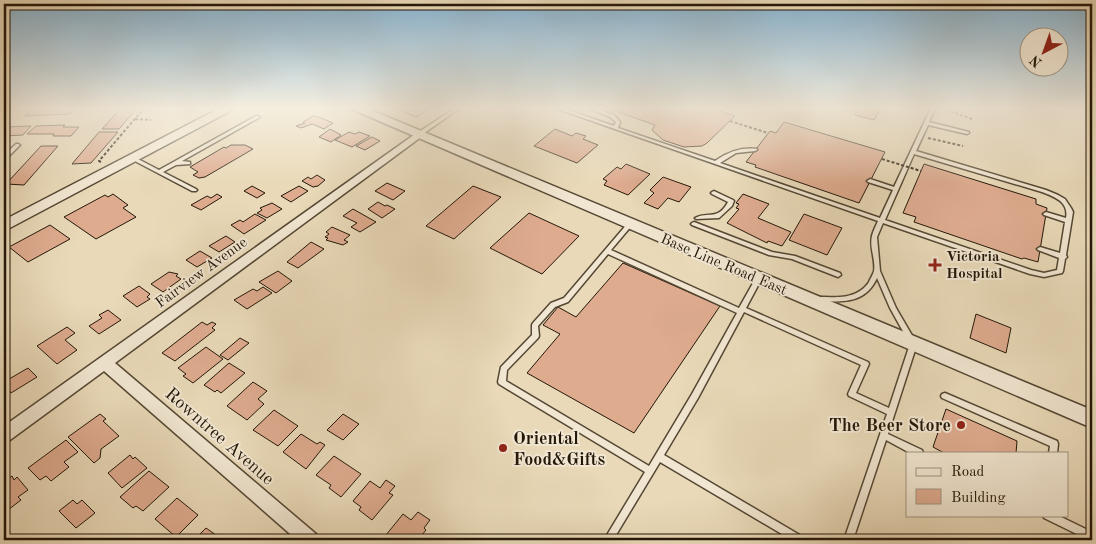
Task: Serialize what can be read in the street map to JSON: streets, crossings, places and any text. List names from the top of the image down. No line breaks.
{"streets":{"street":["Base Line Road East","Fairview Avenue","Rowntree Avenue"]},"crossings":[["Base Line Road East","Fairview Avenue"],["Fairview Avenue","Rowntree Avenue"]],"places":{"health":["Victoria Hospital"],"other":["The Beer Store","Oriental Food&Gifts"]},"legend":["Road","Building"],"north":"bottom left"}
